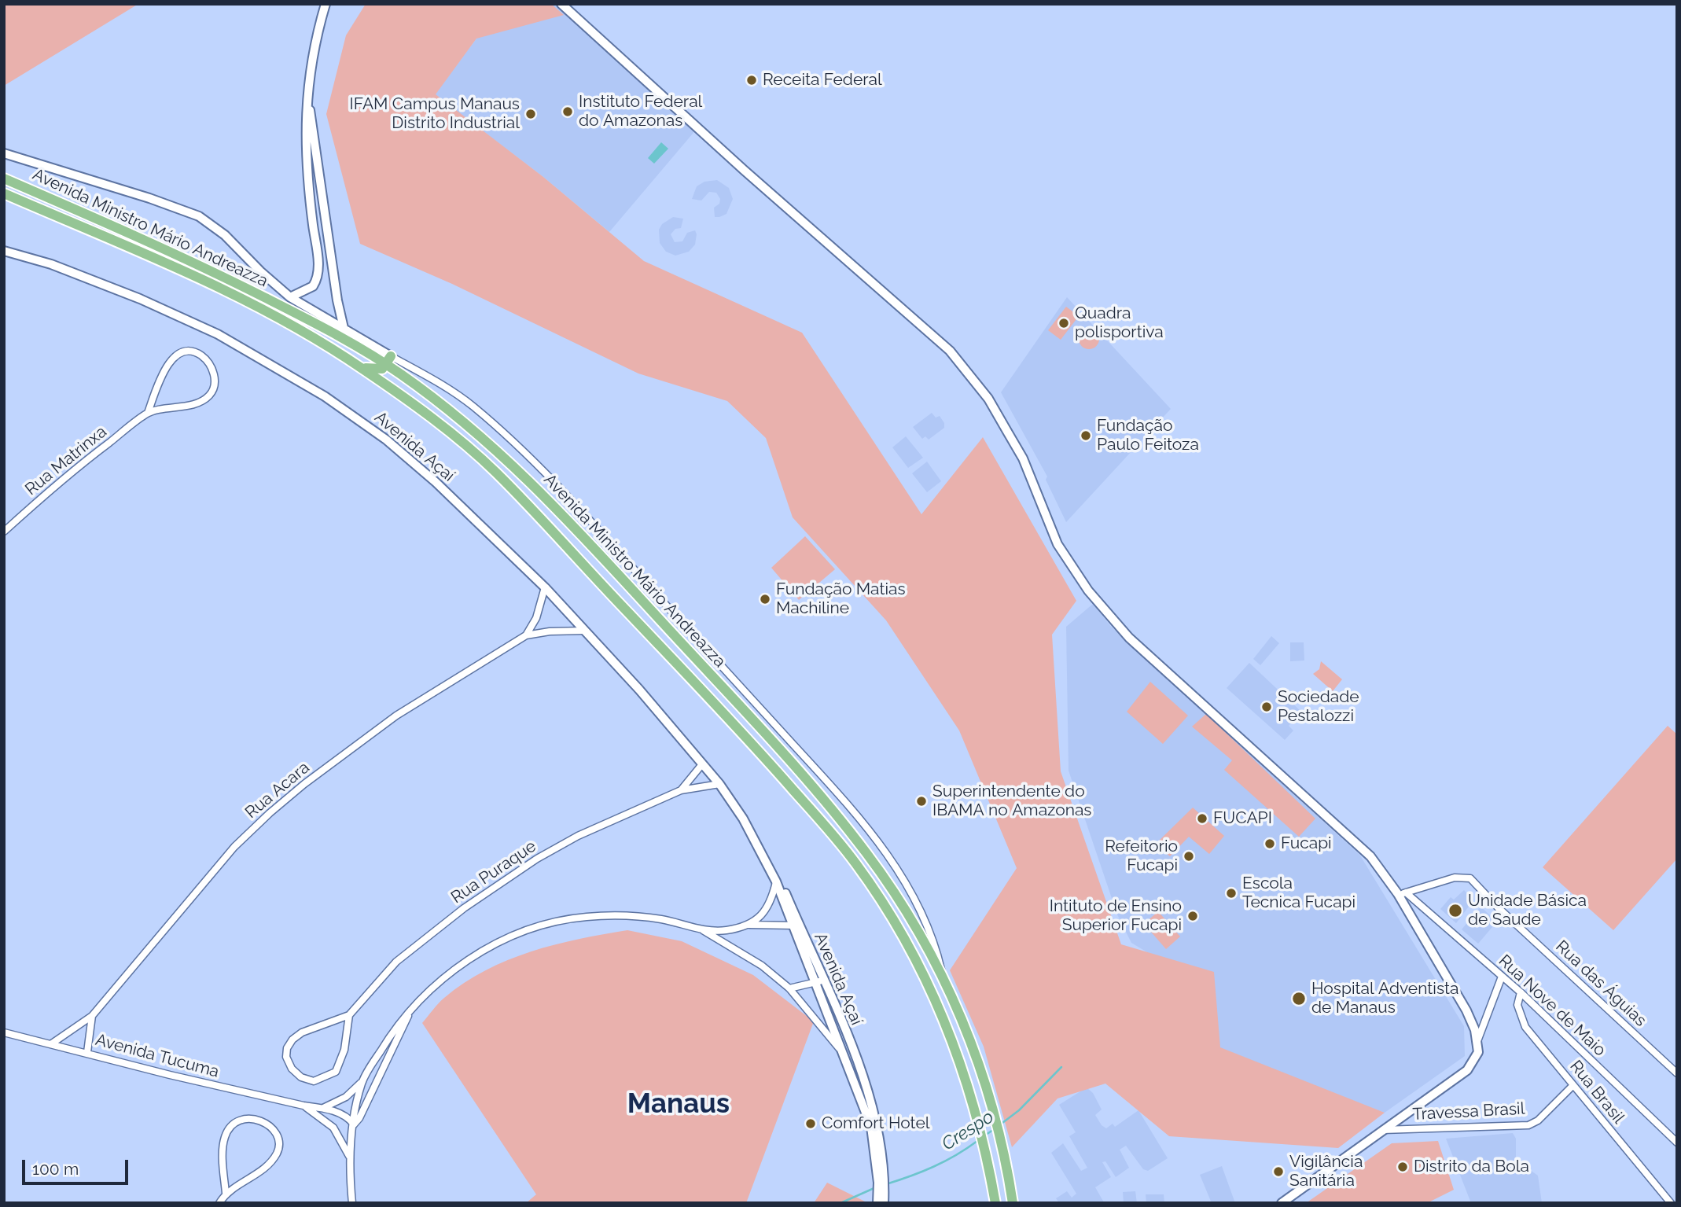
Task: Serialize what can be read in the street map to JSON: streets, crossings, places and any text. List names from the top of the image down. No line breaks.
{"streets":{"main road":["Avenida Ministro Mário Andreazza"],"street":["Avenida Açaí","Rua Matrinxa","Rua Acara","Rua Puraque","Rua das Águias","Rua Nove de Maio","Avenida Tucuma","Rua Brasil","Travessa Brasil"]},"crossings":[["Avenida Açaí","Rua Acara"],["Avenida Açaí","Rua Puraque"],["Rua Acara","Avenida Tucuma"],["Rua das Águias","Rua Nove de Maio"],["Rua Nove de Maio","Rua Brasil"],["Rua Brasil","Travessa Brasil"]],"districts":["Manaus"],"water":["Crespo"],"places":["Receita Federal","Instituto Federal do Amazonas","IFAM Campus Manaus Distrito Industrial","Quadra polisportiva","Fundação Paulo Feitoza","Fundação Matias Machiline","Sociedade Pestalozzi","Superintendente do IBAMA no Amazonas","FUCAPI","Fucapi","Refeitorio Fucapi","Escola Tecnica Fucapi","Unidade Básica de Saude","Intituto de Ensino Superior Fucapi","Hospital Adventista de Manaus","Comfort Hotel","Distrito da Bola","Vigilância Sanitária"],"scale_bar":"100 m"}
